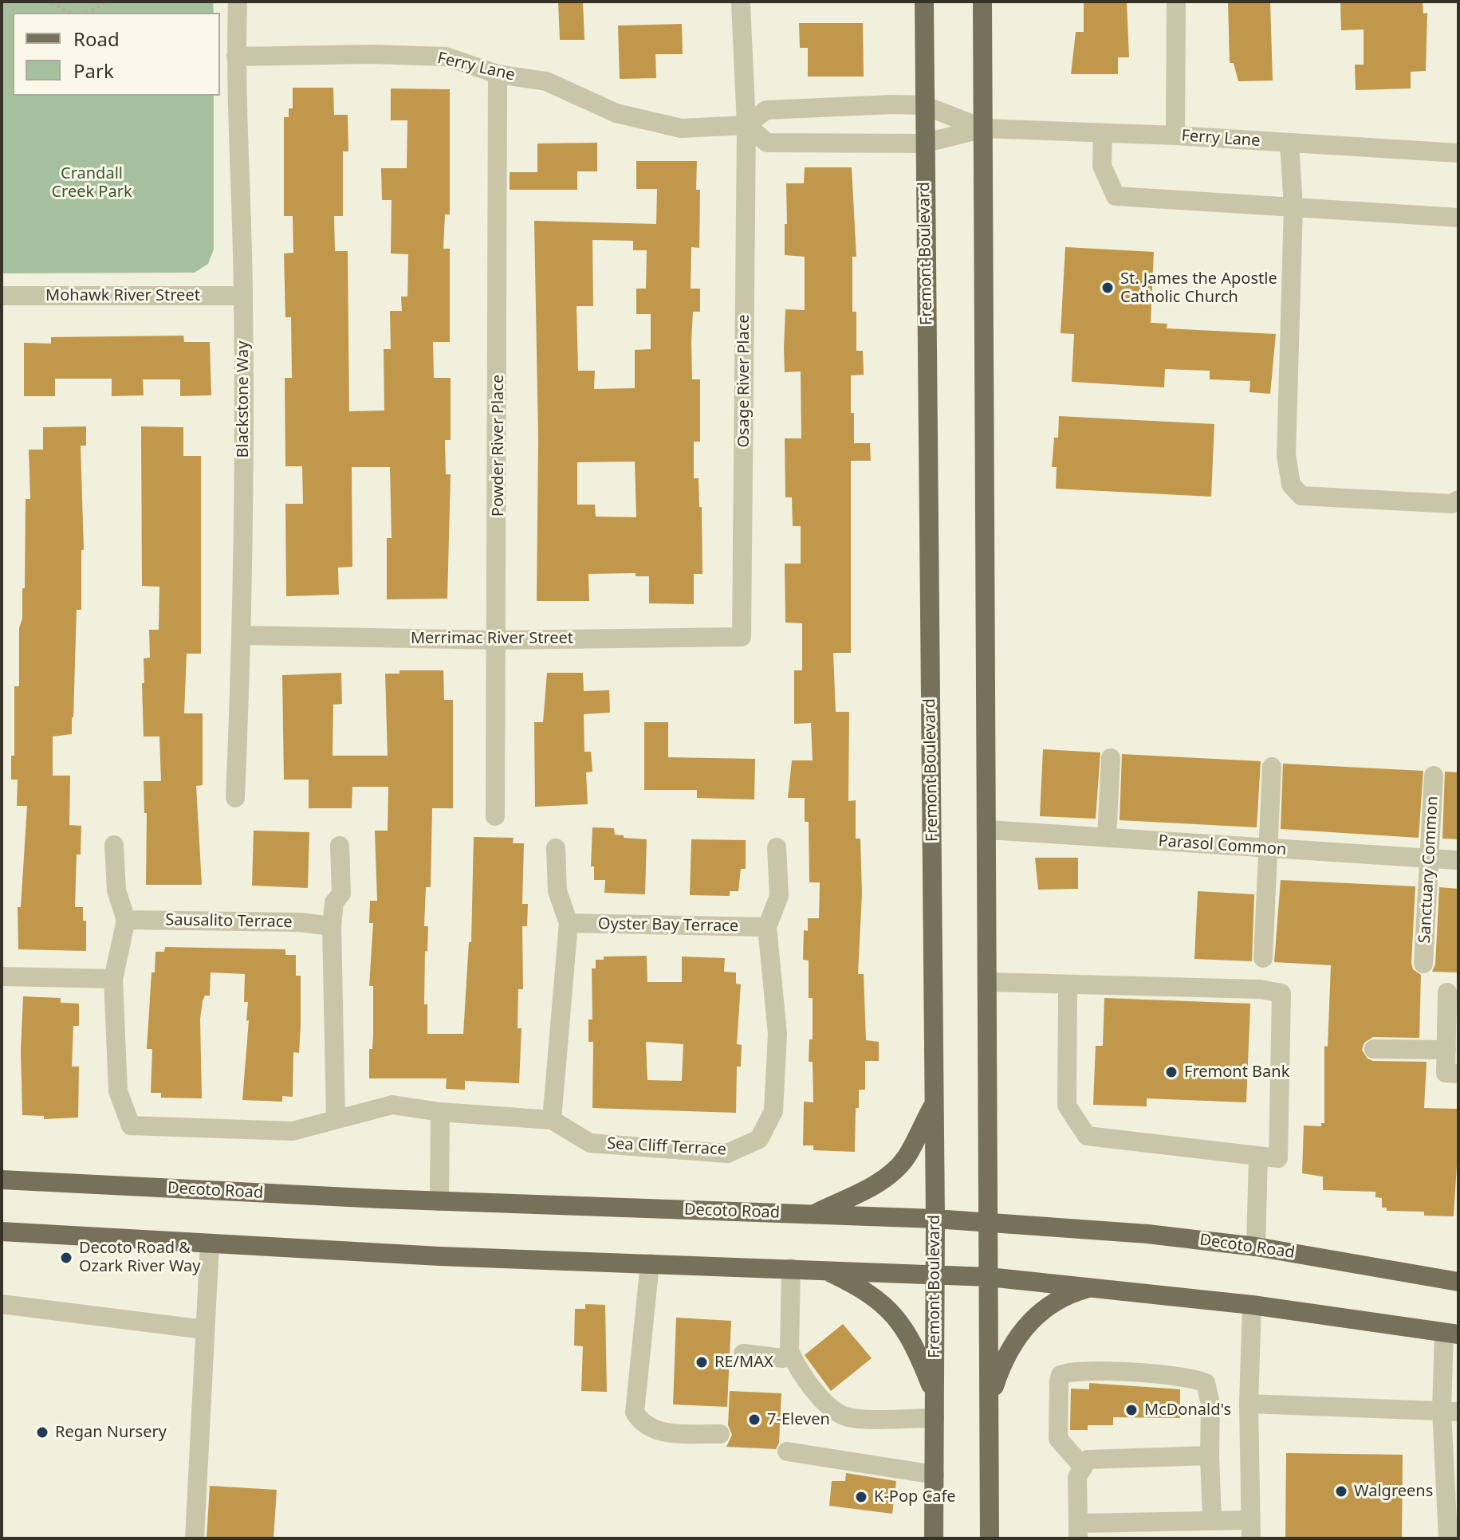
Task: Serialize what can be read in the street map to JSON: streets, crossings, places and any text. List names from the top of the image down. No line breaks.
{"streets":{"main road":["Fremont Boulevard","Decoto Road"],"street":["Ferry Lane","Mohawk River Street","Osage River Place","Blackstone Way","Powder River Place","Merrimac River Street","Parasol Common","Sanctuary Common","Sausalito Terrace","Oyster Bay Terrace","Sea Cliff Terrace"]},"crossings":[["Ferry Lane","Fremont Boulevard"],["Ferry Lane","Osage River Place"],["Ferry Lane","Blackstone Way"],["Ferry Lane","Powder River Place"],["Fremont Boulevard","Decoto Road"],["Mohawk River Street","Blackstone Way"],["Osage River Place","Merrimac River Street"],["Blackstone Way","Merrimac River Street"],["Powder River Place","Merrimac River Street"],["Parasol Common","Sanctuary Common"],["Oyster Bay Terrace","Sea Cliff Terrace"]],"parks":["Crandall Creek Park"],"places":["St. James the Apostle Catholic Church","Fremont Bank","Decoto Road & Ozark River Way","RE/MAX","McDonald's","7-Eleven","Regan Nursery","Walgreens","K-Pop Cafe"],"legend":["Road","Park"]}
